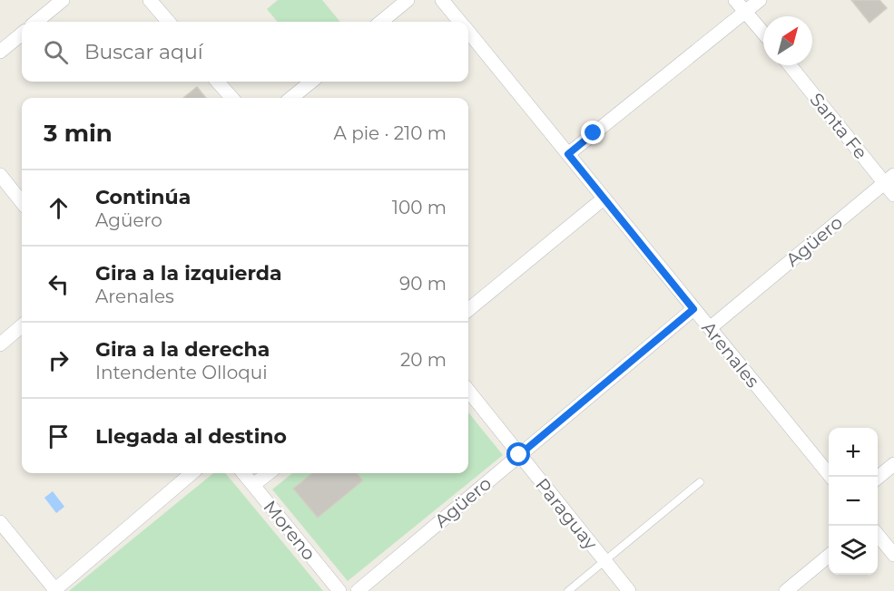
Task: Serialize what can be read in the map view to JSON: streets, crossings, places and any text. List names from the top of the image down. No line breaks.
{"streets":{"street":["Santa Fe","Agüero","Arenales","Paraguay","Moreno"]},"crossings":[["Santa Fe","Agüero"],["Agüero","Arenales"],["Agüero","Paraguay"]],"north":"top right","page":{"search":"Buscar aquí","heading":["3 min","A pie · 210 m"],"list":[["Continúa","Agüero","100 m"],["Gira a la izquierda","Arenales","90 m"],["Gira a la derecha","Intendente Olloqui","20 m"],"Llegada al destino"],"map_buttons":["+","−"]}}
